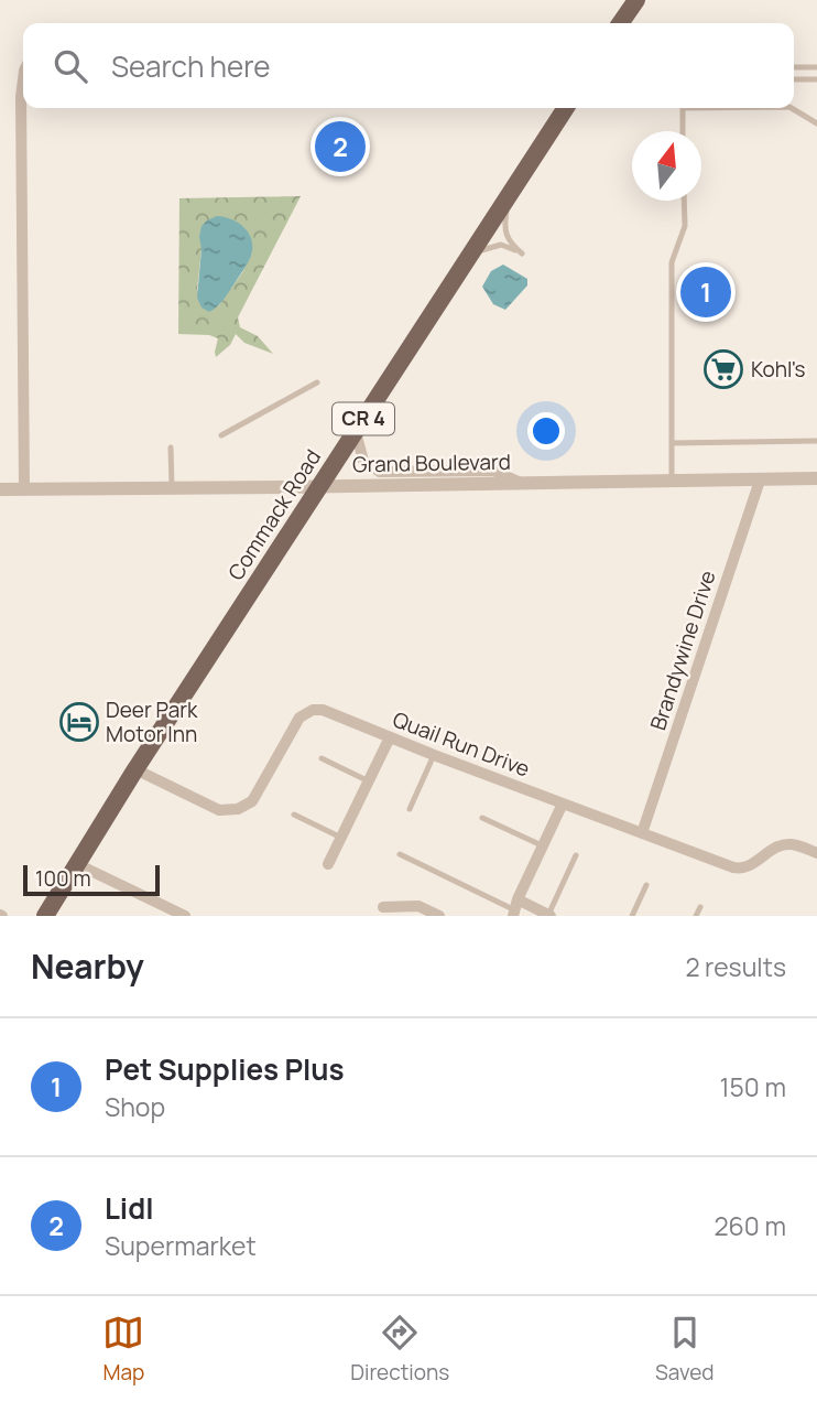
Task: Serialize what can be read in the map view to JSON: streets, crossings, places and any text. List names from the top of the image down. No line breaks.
{"streets":{"main road":["CR 4","Commack Road"],"street":["Grand Boulevard","Brandywine Drive","Quail Run Drive"]},"crossings":[["Grand Boulevard","Commack Road"],["Grand Boulevard","Brandywine Drive"],["Commack Road","Quail Run Drive"],["Brandywine Drive","Quail Run Drive"]],"places":{"supermarket":["Kohl's"],"hotel":["Deer Park Motor Inn"]},"scale_bar":"100 m","north":"top","page":{"search":"Search here","pins":["2","1"],"scale":"100 m","heading":["Nearby","2 results"],"list":[{"mark":"1","name":"Pet Supplies Plus","note":"Shop","value":"150 m"},{"mark":"2","name":"Lidl","note":"Supermarket","value":"260 m"}],"nav":["Map","Directions","Saved"]}}
